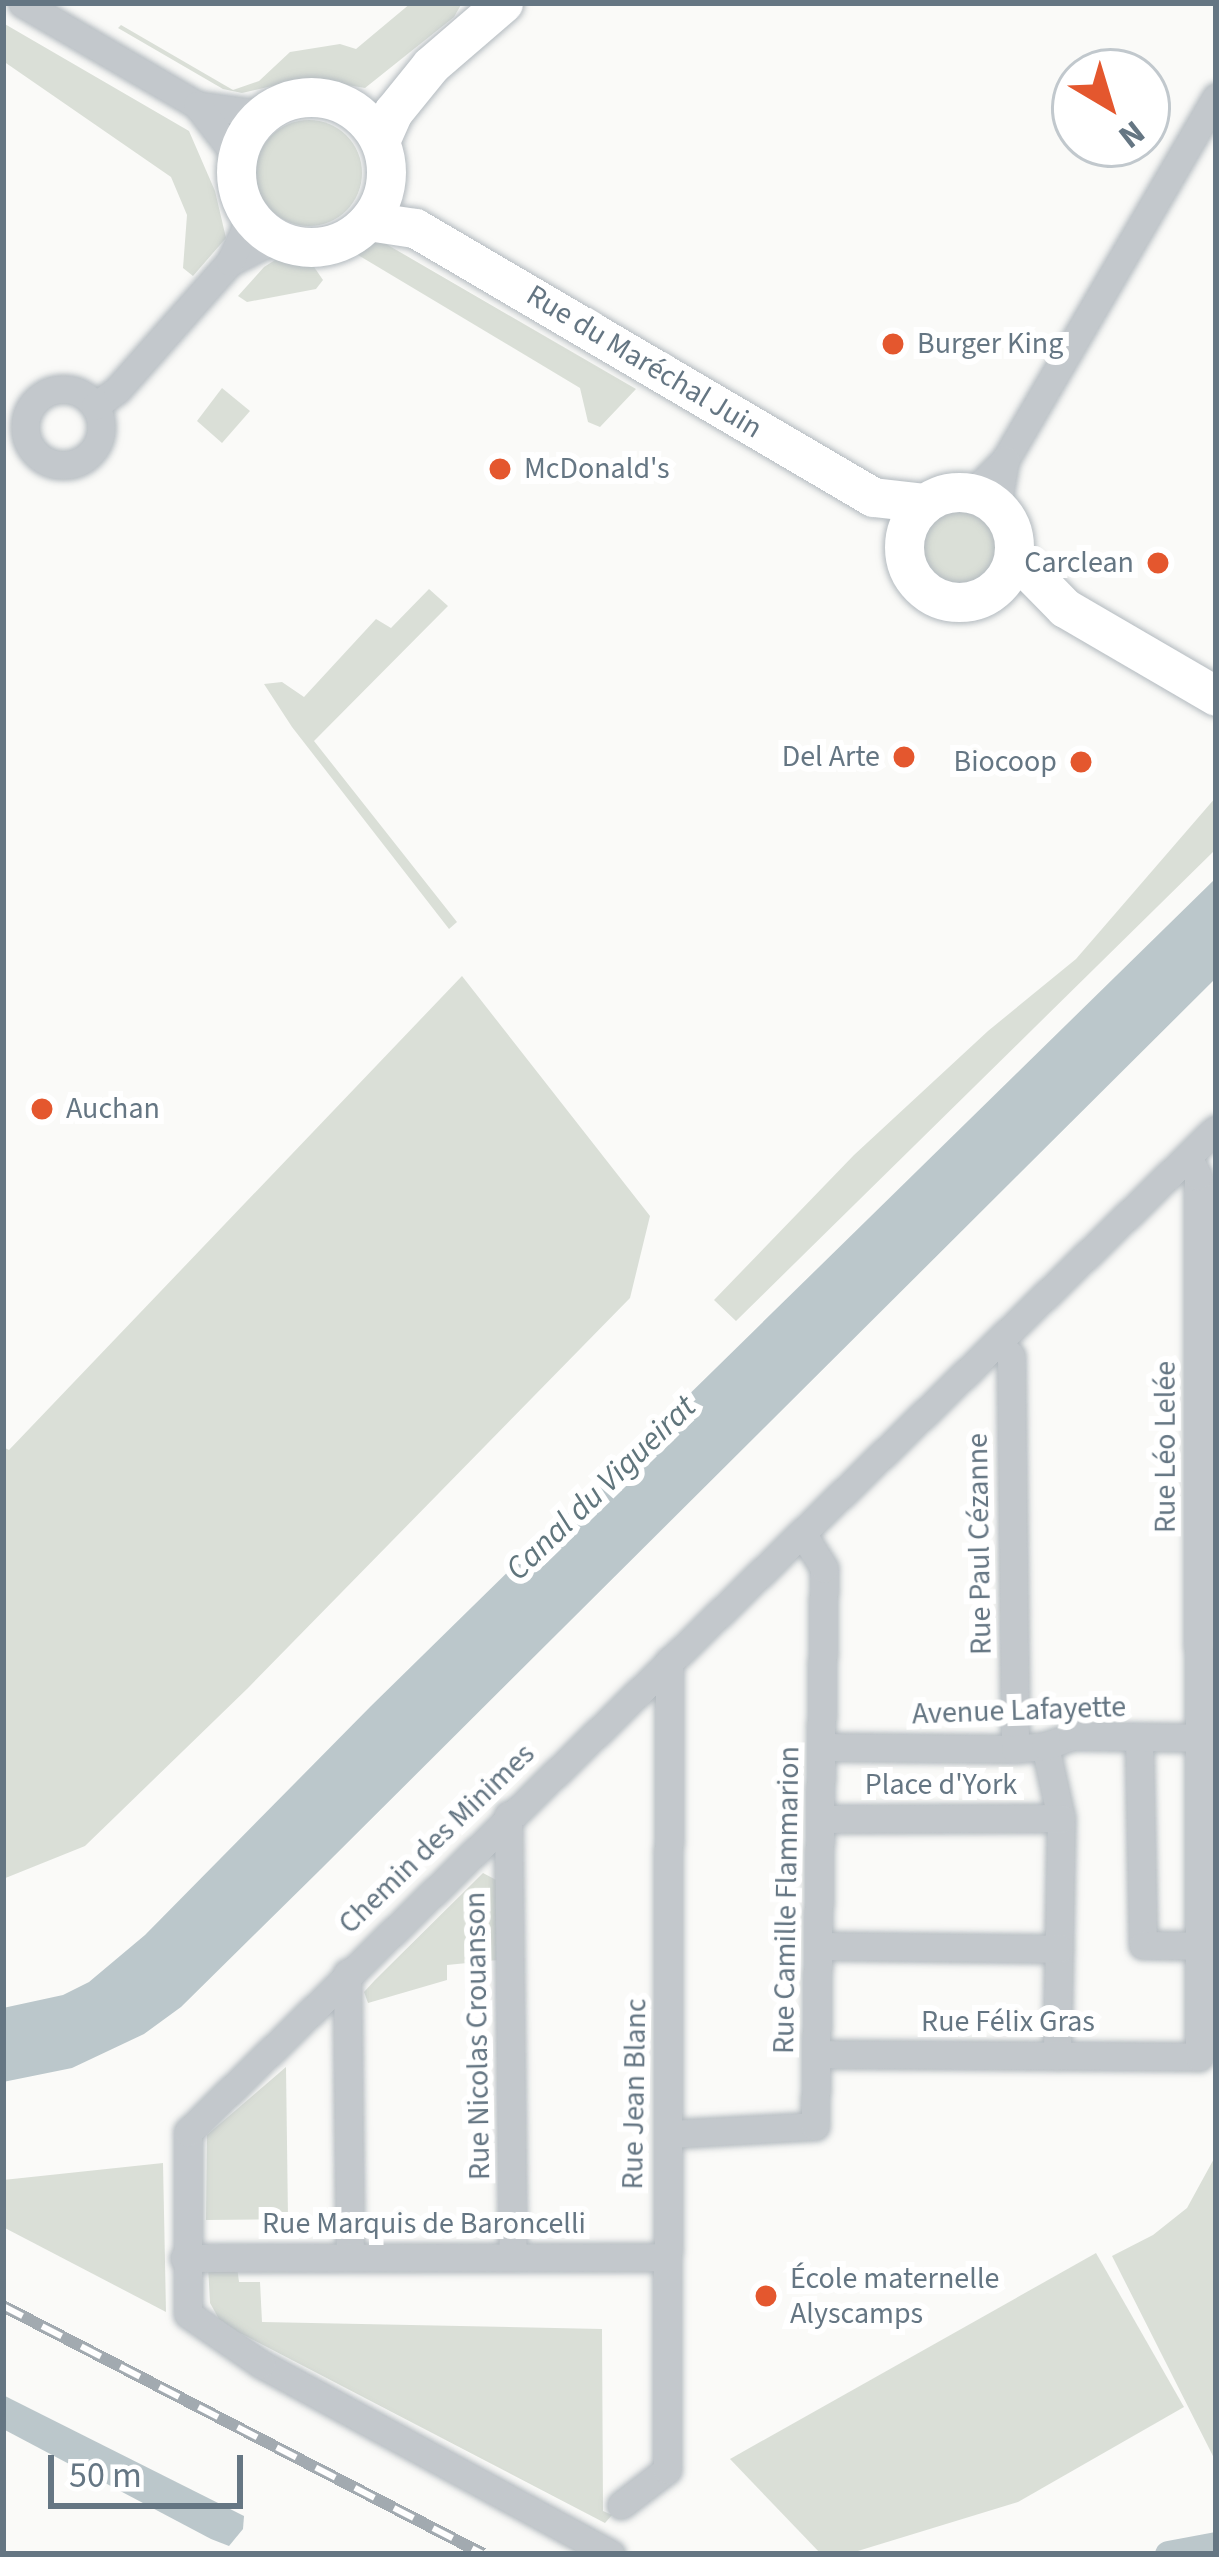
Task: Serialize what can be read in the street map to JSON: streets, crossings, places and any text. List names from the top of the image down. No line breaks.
{"streets":{"main road":["Rue du Maréchal Juin"],"street":["Rue Léo Lelée","Rue Paul Cézanne","Avenue Lafayette","Place d'York","Chemin des Minimes","Rue Camille Flammarion","Rue Félix Gras","Rue Nicolas Crouanson","Rue Jean Blanc","Rue Marquis de Baroncelli"]},"crossings":[["Rue Léo Lelée","Avenue Lafayette"],["Rue Léo Lelée","Chemin des Minimes"],["Rue Léo Lelée","Rue Félix Gras"],["Rue Paul Cézanne","Avenue Lafayette"],["Rue Paul Cézanne","Chemin des Minimes"],["Avenue Lafayette","Rue Camille Flammarion"],["Place d'York","Rue Camille Flammarion"],["Chemin des Minimes","Rue Camille Flammarion"],["Chemin des Minimes","Rue Nicolas Crouanson"],["Chemin des Minimes","Rue Jean Blanc"],["Chemin des Minimes","Rue Marquis de Baroncelli"],["Rue Camille Flammarion","Rue Félix Gras"],["Rue Camille Flammarion","Rue Jean Blanc"],["Rue Nicolas Crouanson","Rue Marquis de Baroncelli"],["Rue Jean Blanc","Rue Marquis de Baroncelli"]],"water":["Canal du Vigueirat"],"places":["Burger King","McDonald's","Carclean","Del Arte","Biocoop","Auchan","École maternelle Alyscamps"],"scale_bar":"50 m","north":"bottom right"}
